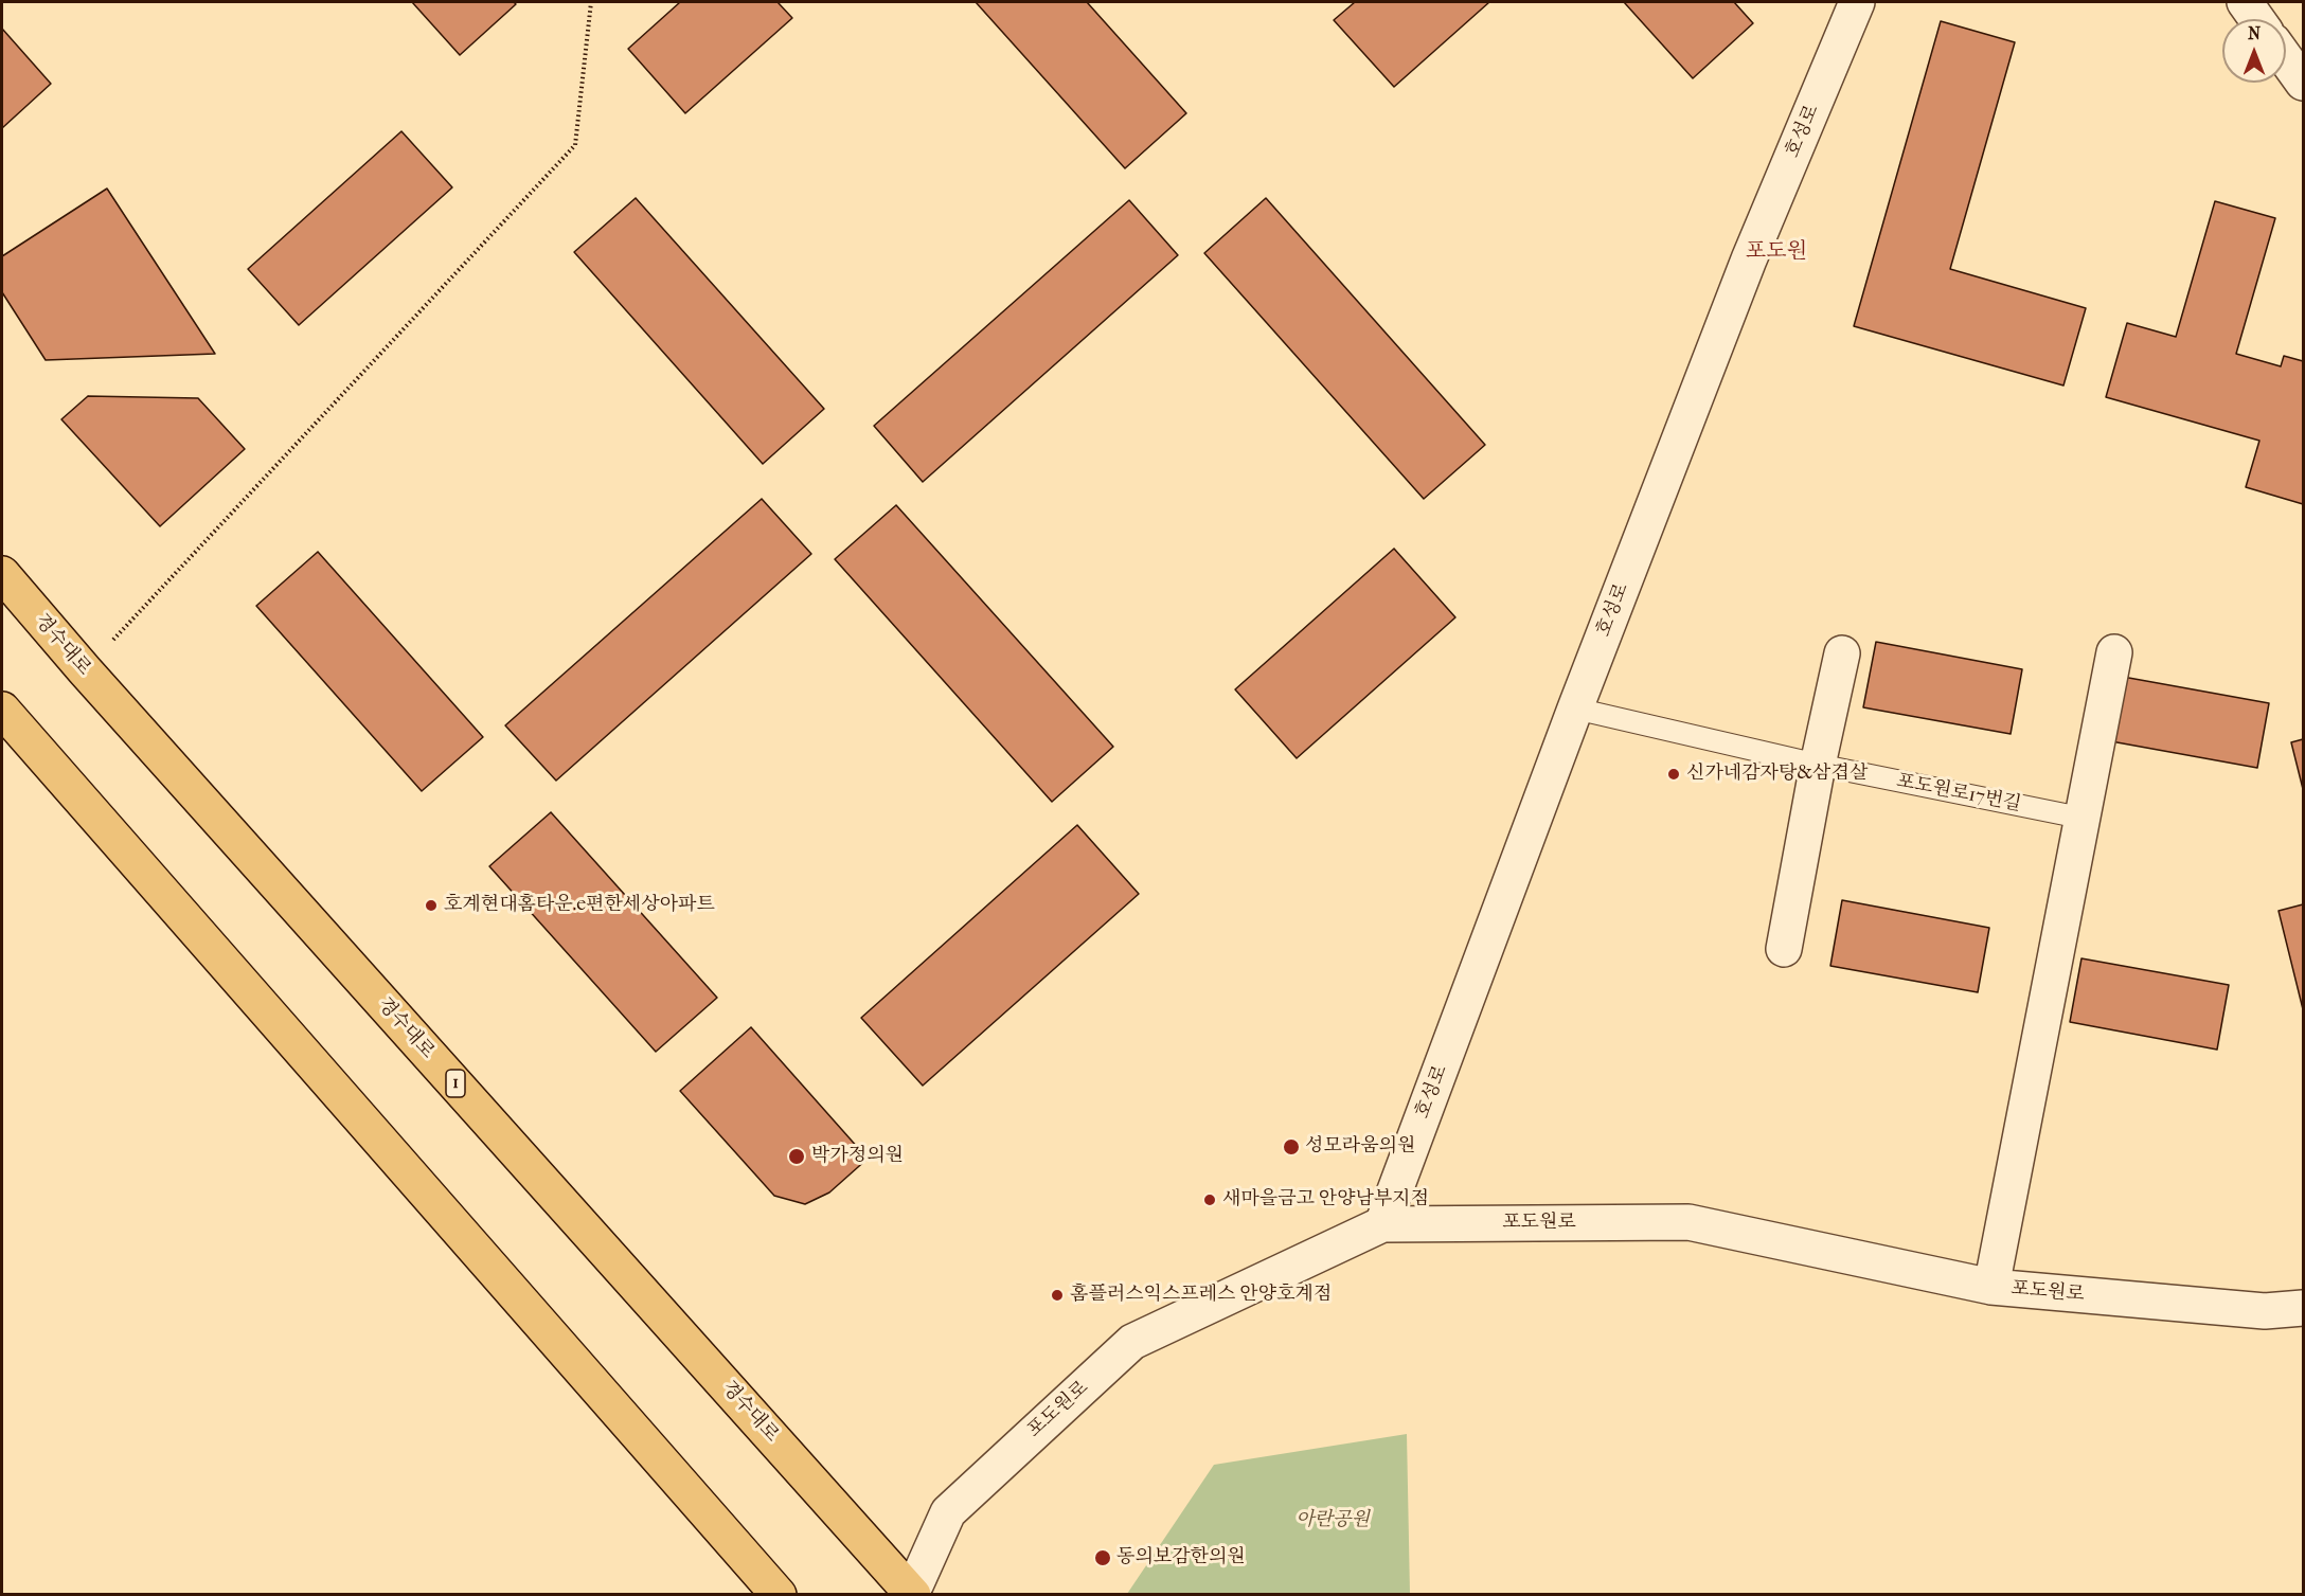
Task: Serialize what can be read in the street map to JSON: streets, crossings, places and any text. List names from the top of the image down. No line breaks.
{"streets":{"main road":["경수대로","1"],"street":["호성로","포도원로"],"lane":["포도원로17번길"]},"crossings":[["호성로","포도원로17번길"],["호성로","포도원로"],["경수대로","포도원로"]],"districts":["포도원"],"parks":["아란공원"],"places":["신가네감자탕&삼겹살","호계현대홈타운.e편한세상아파트","성모라움의원","박가정의원","새마을금고 안양남부지점","홈플러스익스프레스 안양호계점","동의보감한의원"],"north":"top"}
